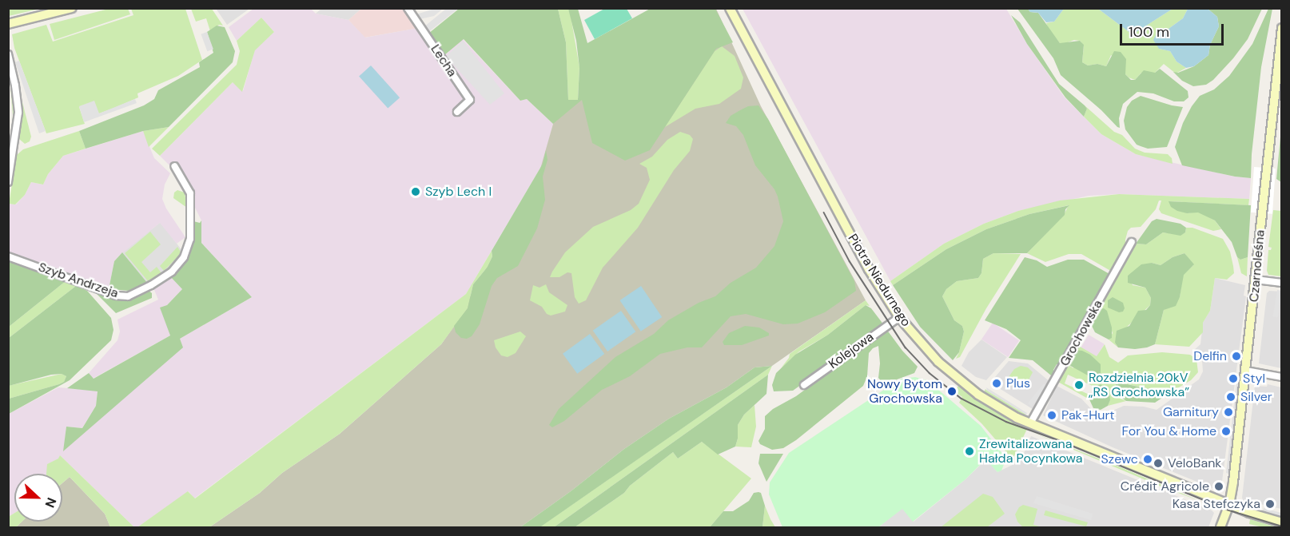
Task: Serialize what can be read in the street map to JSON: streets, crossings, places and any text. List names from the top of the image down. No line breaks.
{"streets":{"street":["Lecha","Czarnoleśna","Szyb Andrzeja","Piotra Niedurnego","Grochowska","Kolejowa"]},"crossings":[["Czarnoleśna","Piotra Niedurnego"],["Piotra Niedurnego","Grochowska"],["Piotra Niedurnego","Kolejowa"]],"places":["Szyb Lech I","Delfin","Styl","Plus","Rozdzielnia 20kV „RS Grochowska”","Nowy Bytom Grochowska","Silver","Garnitury","Pak-Hurt","For You & Home","Zrewitalizowana Hałda Pocynkowa","Szewc","VeloBank","Crédit Agricole","Kasa Stefczyka"],"scale_bar":"100 m","north":"right"}
